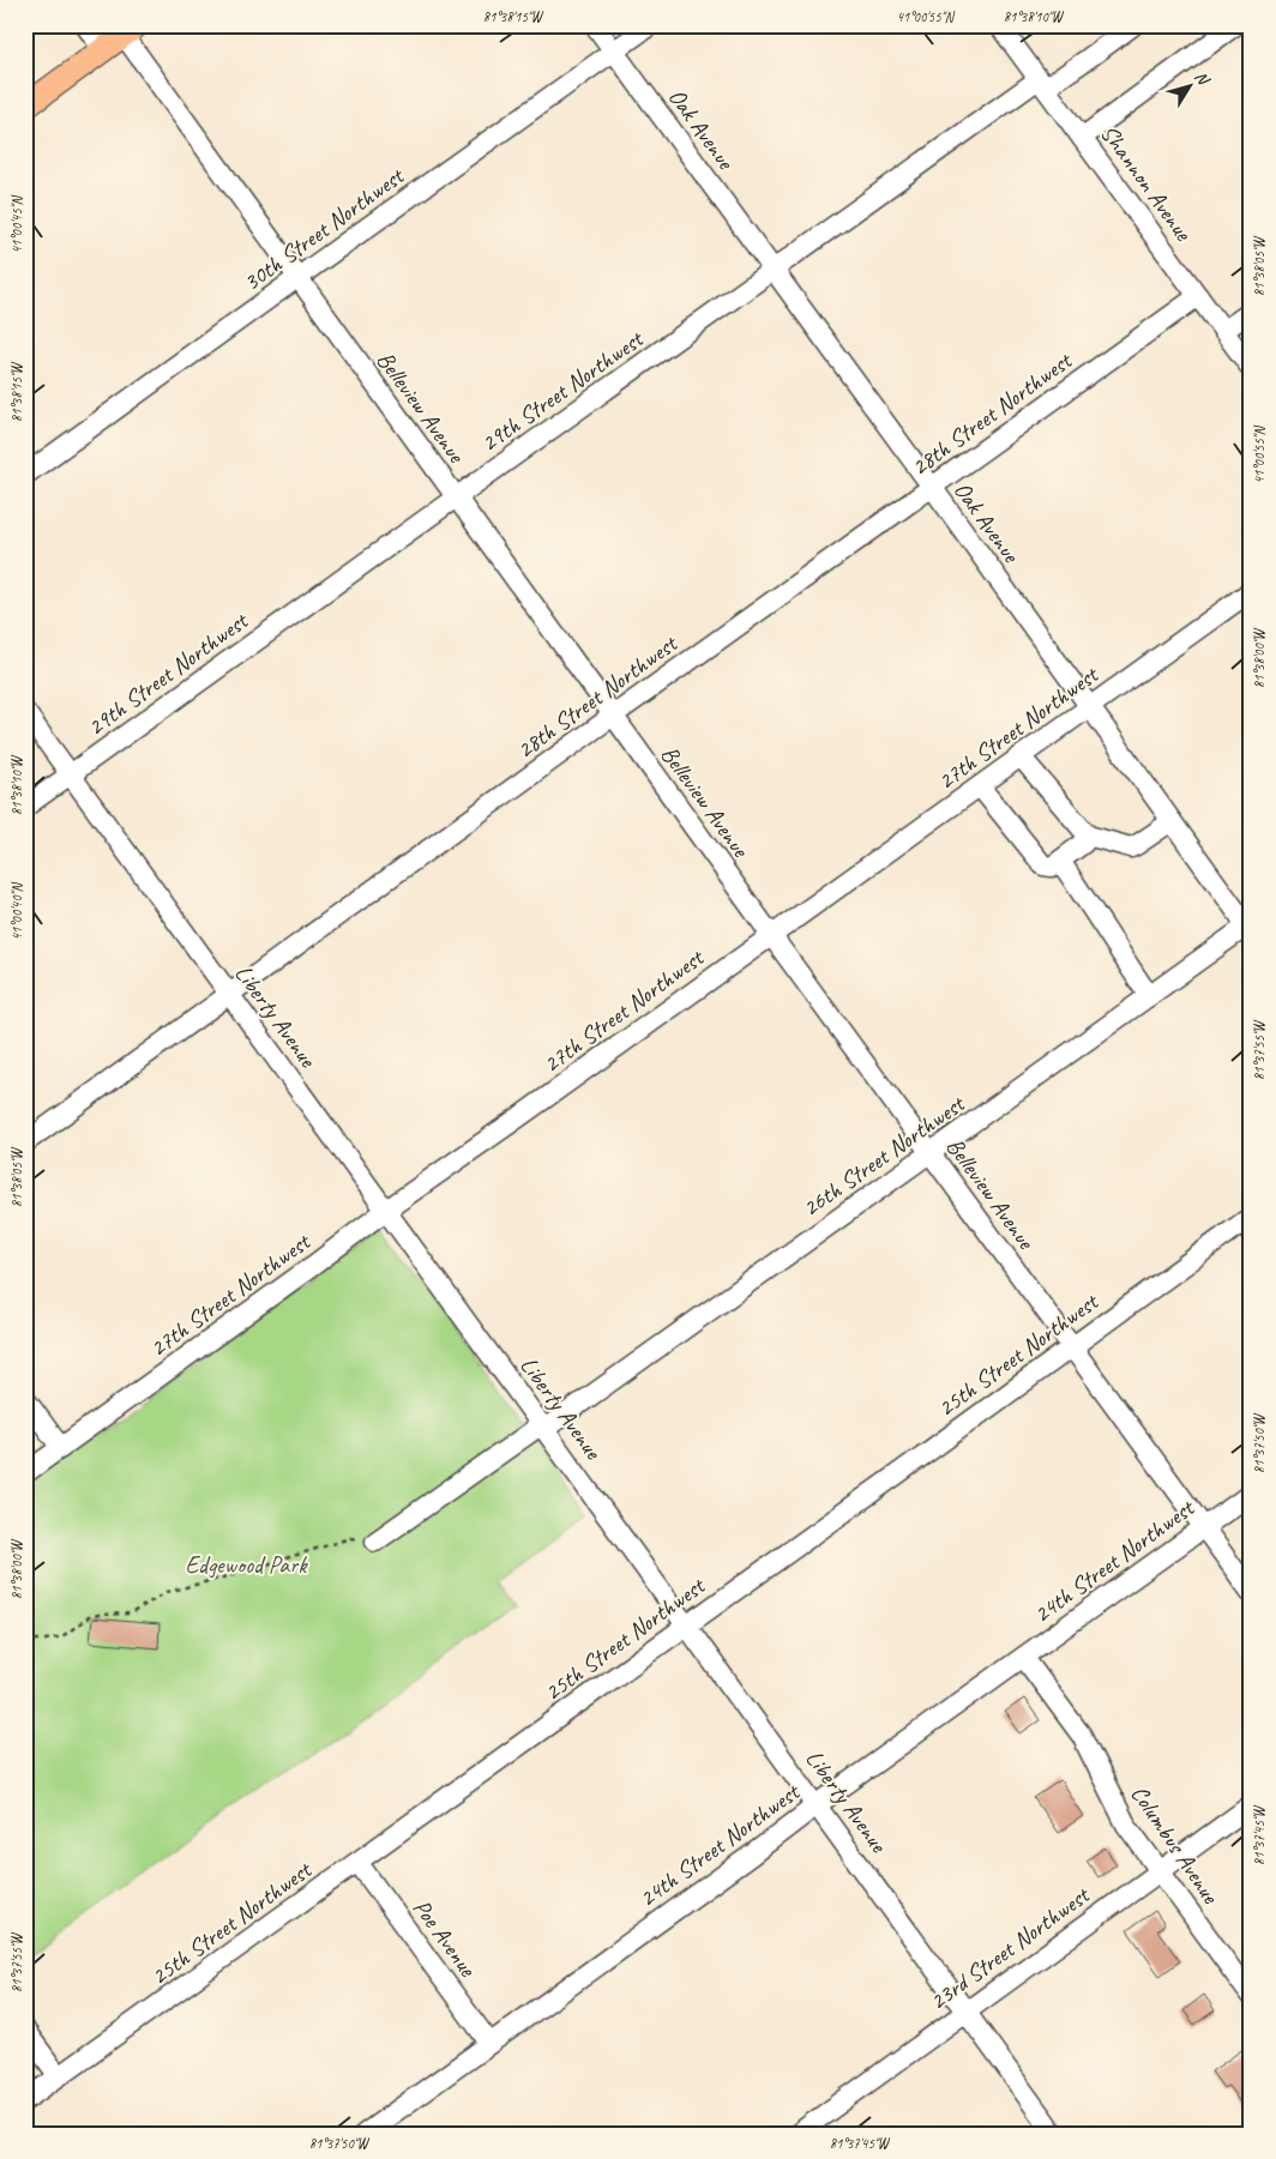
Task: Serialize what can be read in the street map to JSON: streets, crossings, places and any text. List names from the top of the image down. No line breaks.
{"streets":{"street":["Oak Avenue","Shannon Avenue","30th Street Northwest","29th Street Northwest","Belleview Avenue","28th Street Northwest","27th Street Northwest","Liberty Avenue","26th Street Northwest","25th Street Northwest","24th Street Northwest","Columbus Avenue","Poe Avenue","23rd Street Northwest"]},"crossings":[["Oak Avenue","30th Street Northwest"],["Oak Avenue","29th Street Northwest"],["Oak Avenue","28th Street Northwest"],["Oak Avenue","27th Street Northwest"],["Oak Avenue","26th Street Northwest"],["Shannon Avenue","29th Street Northwest"],["Shannon Avenue","28th Street Northwest"],["30th Street Northwest","Belleview Avenue"],["29th Street Northwest","Belleview Avenue"],["29th Street Northwest","Liberty Avenue"],["Belleview Avenue","28th Street Northwest"],["Belleview Avenue","27th Street Northwest"],["Belleview Avenue","26th Street Northwest"],["Belleview Avenue","25th Street Northwest"],["Belleview Avenue","24th Street Northwest"],["28th Street Northwest","Liberty Avenue"],["27th Street Northwest","Liberty Avenue"],["Liberty Avenue","26th Street Northwest"],["Liberty Avenue","25th Street Northwest"],["Liberty Avenue","24th Street Northwest"],["Liberty Avenue","23rd Street Northwest"],["25th Street Northwest","Poe Avenue"],["24th Street Northwest","Columbus Avenue"],["24th Street Northwest","Poe Avenue"],["Columbus Avenue","23rd Street Northwest"]],"parks":["Edgewood Park"],"north":"top right","coordinates":["81°38'15\"W","41°00'55\"N","81°38'10\"W","41°00'45\"N","81°38'05\"W","81°38'00\"W","41°00'40\"N","81°37'55\"W","81°37'50\"W","81°37'45\"W"]}
